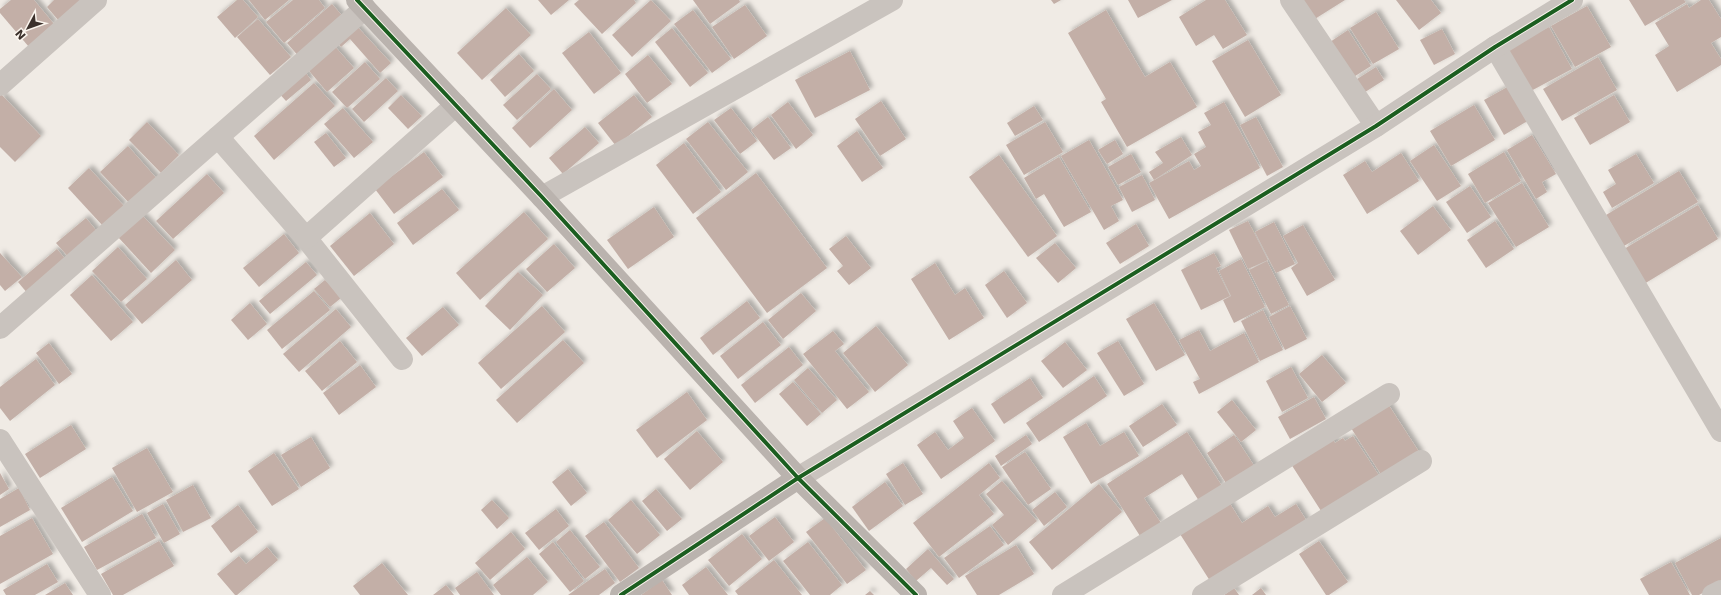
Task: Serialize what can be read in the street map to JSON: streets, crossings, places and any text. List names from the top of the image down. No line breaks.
{"north":"bottom left"}
